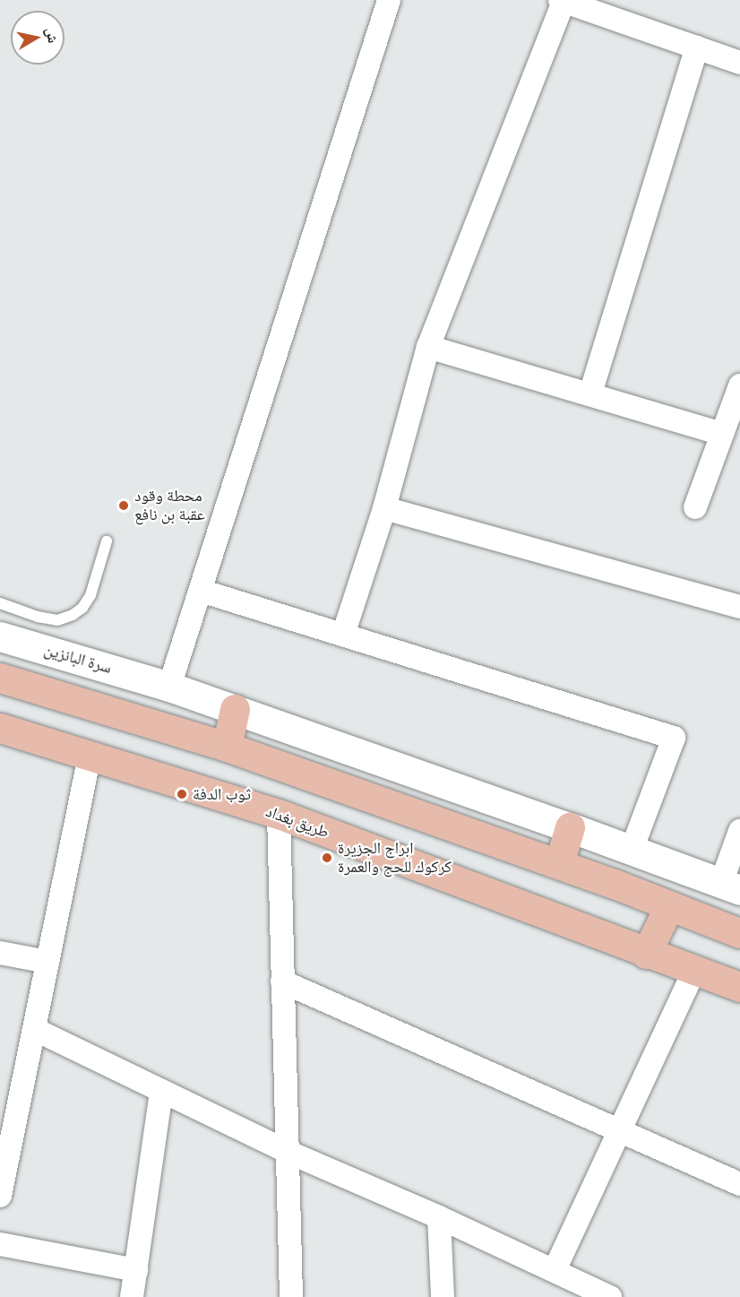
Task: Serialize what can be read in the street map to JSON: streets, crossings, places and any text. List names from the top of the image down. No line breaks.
{"streets":{"main road":["سرة البانزين","طريق بغداد"]},"places":["محطة وقود عقبة بن نافع","ثوب الدفة","ابراج الجزيرة كركوك للحج والعمرة"],"north":"right"}
